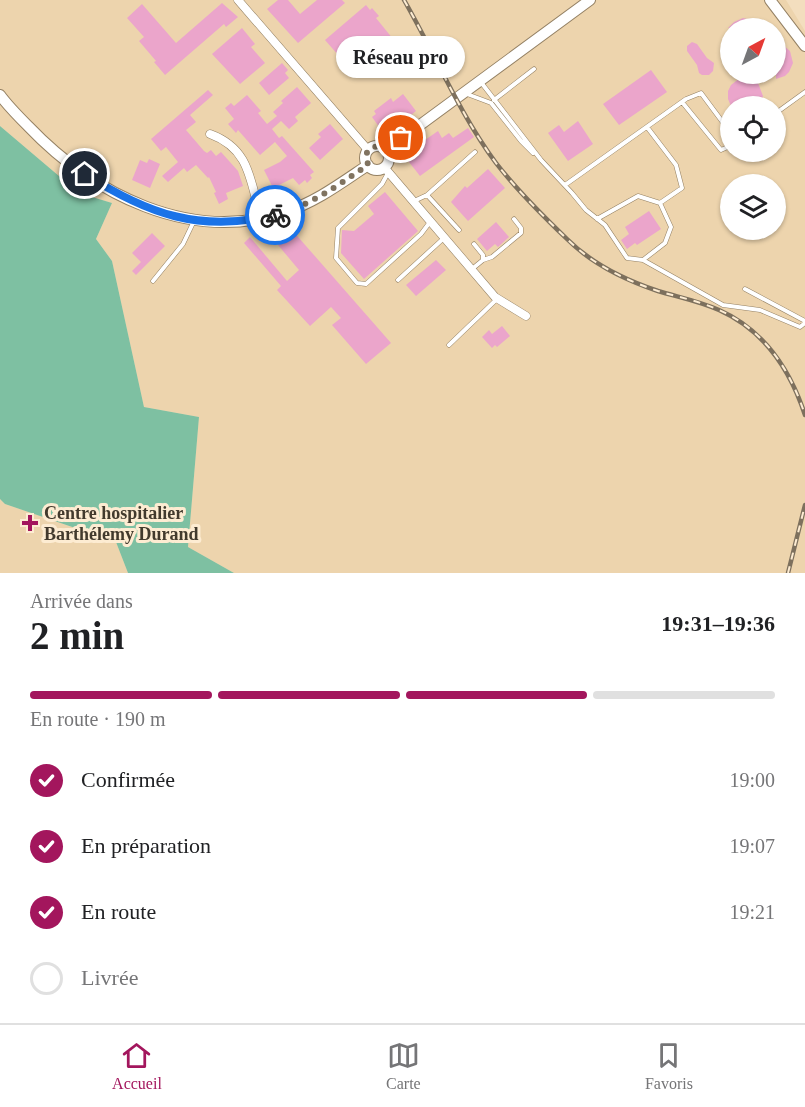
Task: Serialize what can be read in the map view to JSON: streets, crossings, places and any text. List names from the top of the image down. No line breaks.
{"places":{"other":["Réseau pro"],"health":["Centre hospitalier Barthélemy Durand"]},"north":"top right","page":{"bubble":"Réseau pro","heading":["2 min","Arrivée dans","19:31–19:36"],"bar":"En route · 190 m","list":[["Confirmée","19:00"],["En préparation","19:07"],["En route","19:21"],"Livrée"],"tabs":["Accueil","Carte","Favoris"]}}
